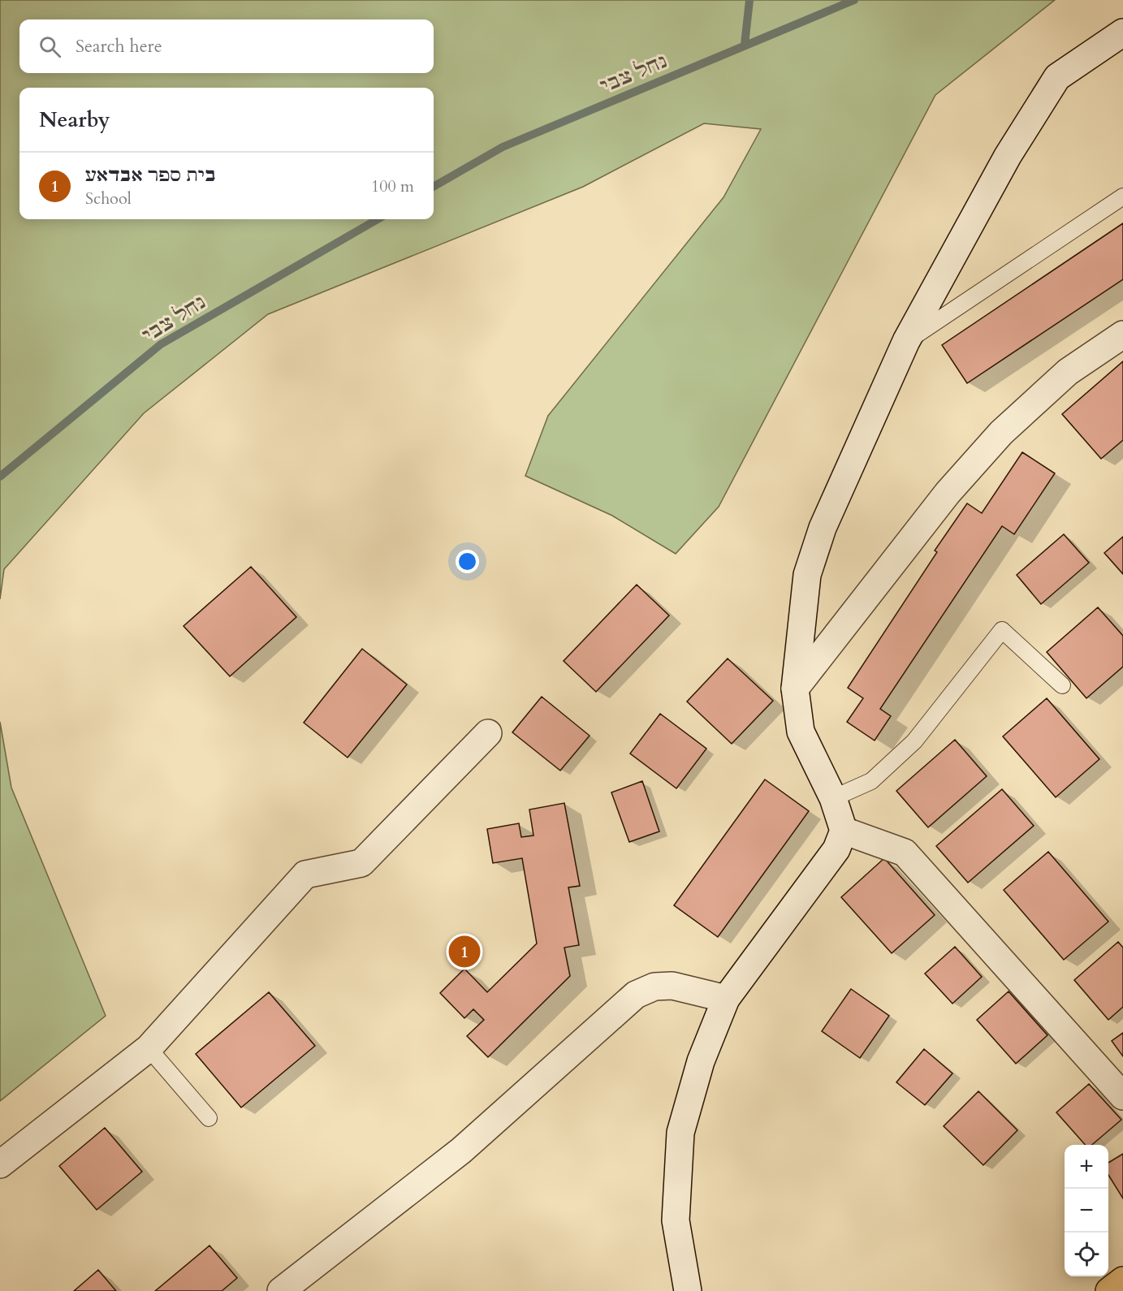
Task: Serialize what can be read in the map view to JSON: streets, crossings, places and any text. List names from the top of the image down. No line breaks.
{"water":["נחל צבי"],"page":{"search":"Search here","heading":"Nearby","list":[{"mark":"1","name":"בית ספר אבדאע","note":"School","value":"100 m"}],"pins":"1","map_buttons":["+","−"]}}
